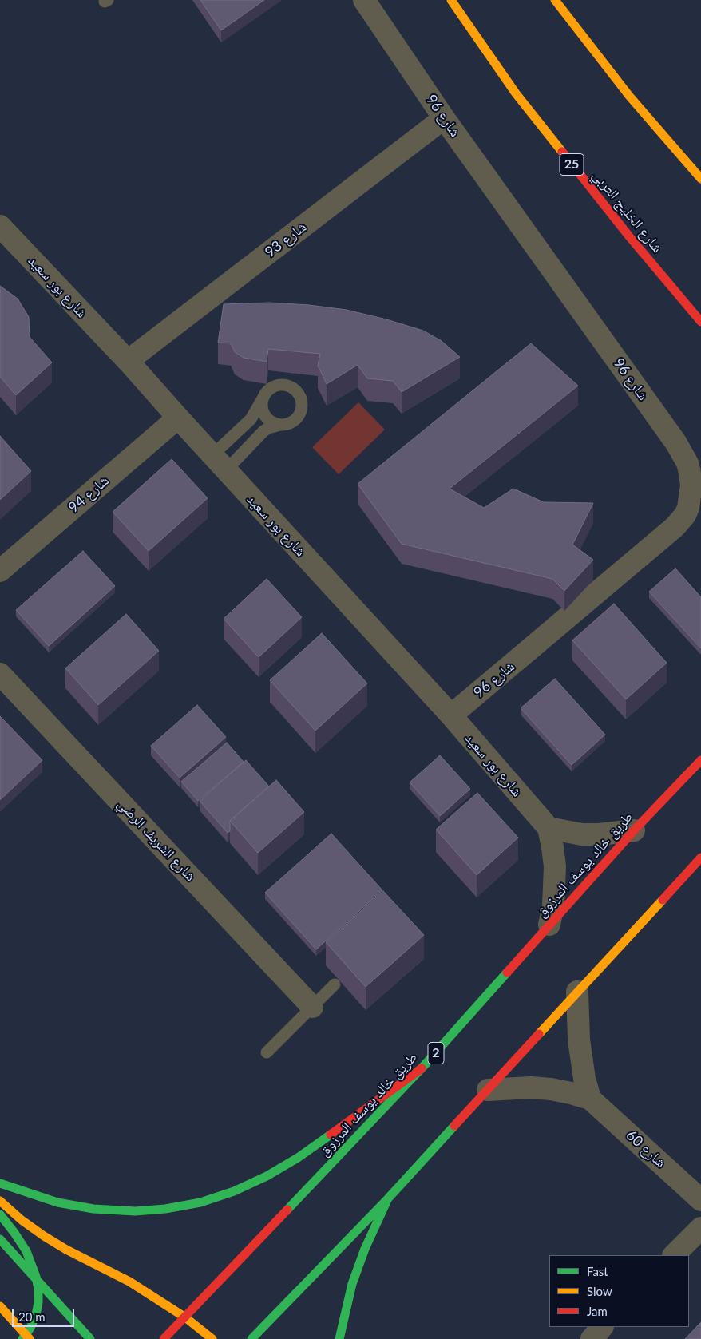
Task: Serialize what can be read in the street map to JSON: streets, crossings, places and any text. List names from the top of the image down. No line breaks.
{"streets":{"main road":["25","شارع الخليج العربي","طريق خالد يوسف المرزوق","2"],"street":["شارع 96","شارع 93","شارع بور سعيد","شارع 94","شارع الشريف الرضي","شارع 60"]},"crossings":[["شارع 96","شارع 93"],["شارع 96","شارع بور سعيد"],["شارع 93","شارع بور سعيد"],["شارع بور سعيد","شارع 94"],["شارع بور سعيد","طريق خالد يوسف المرزوق"]],"legend":["Fast","Slow","Jam"],"scale_bar":"20 m"}
